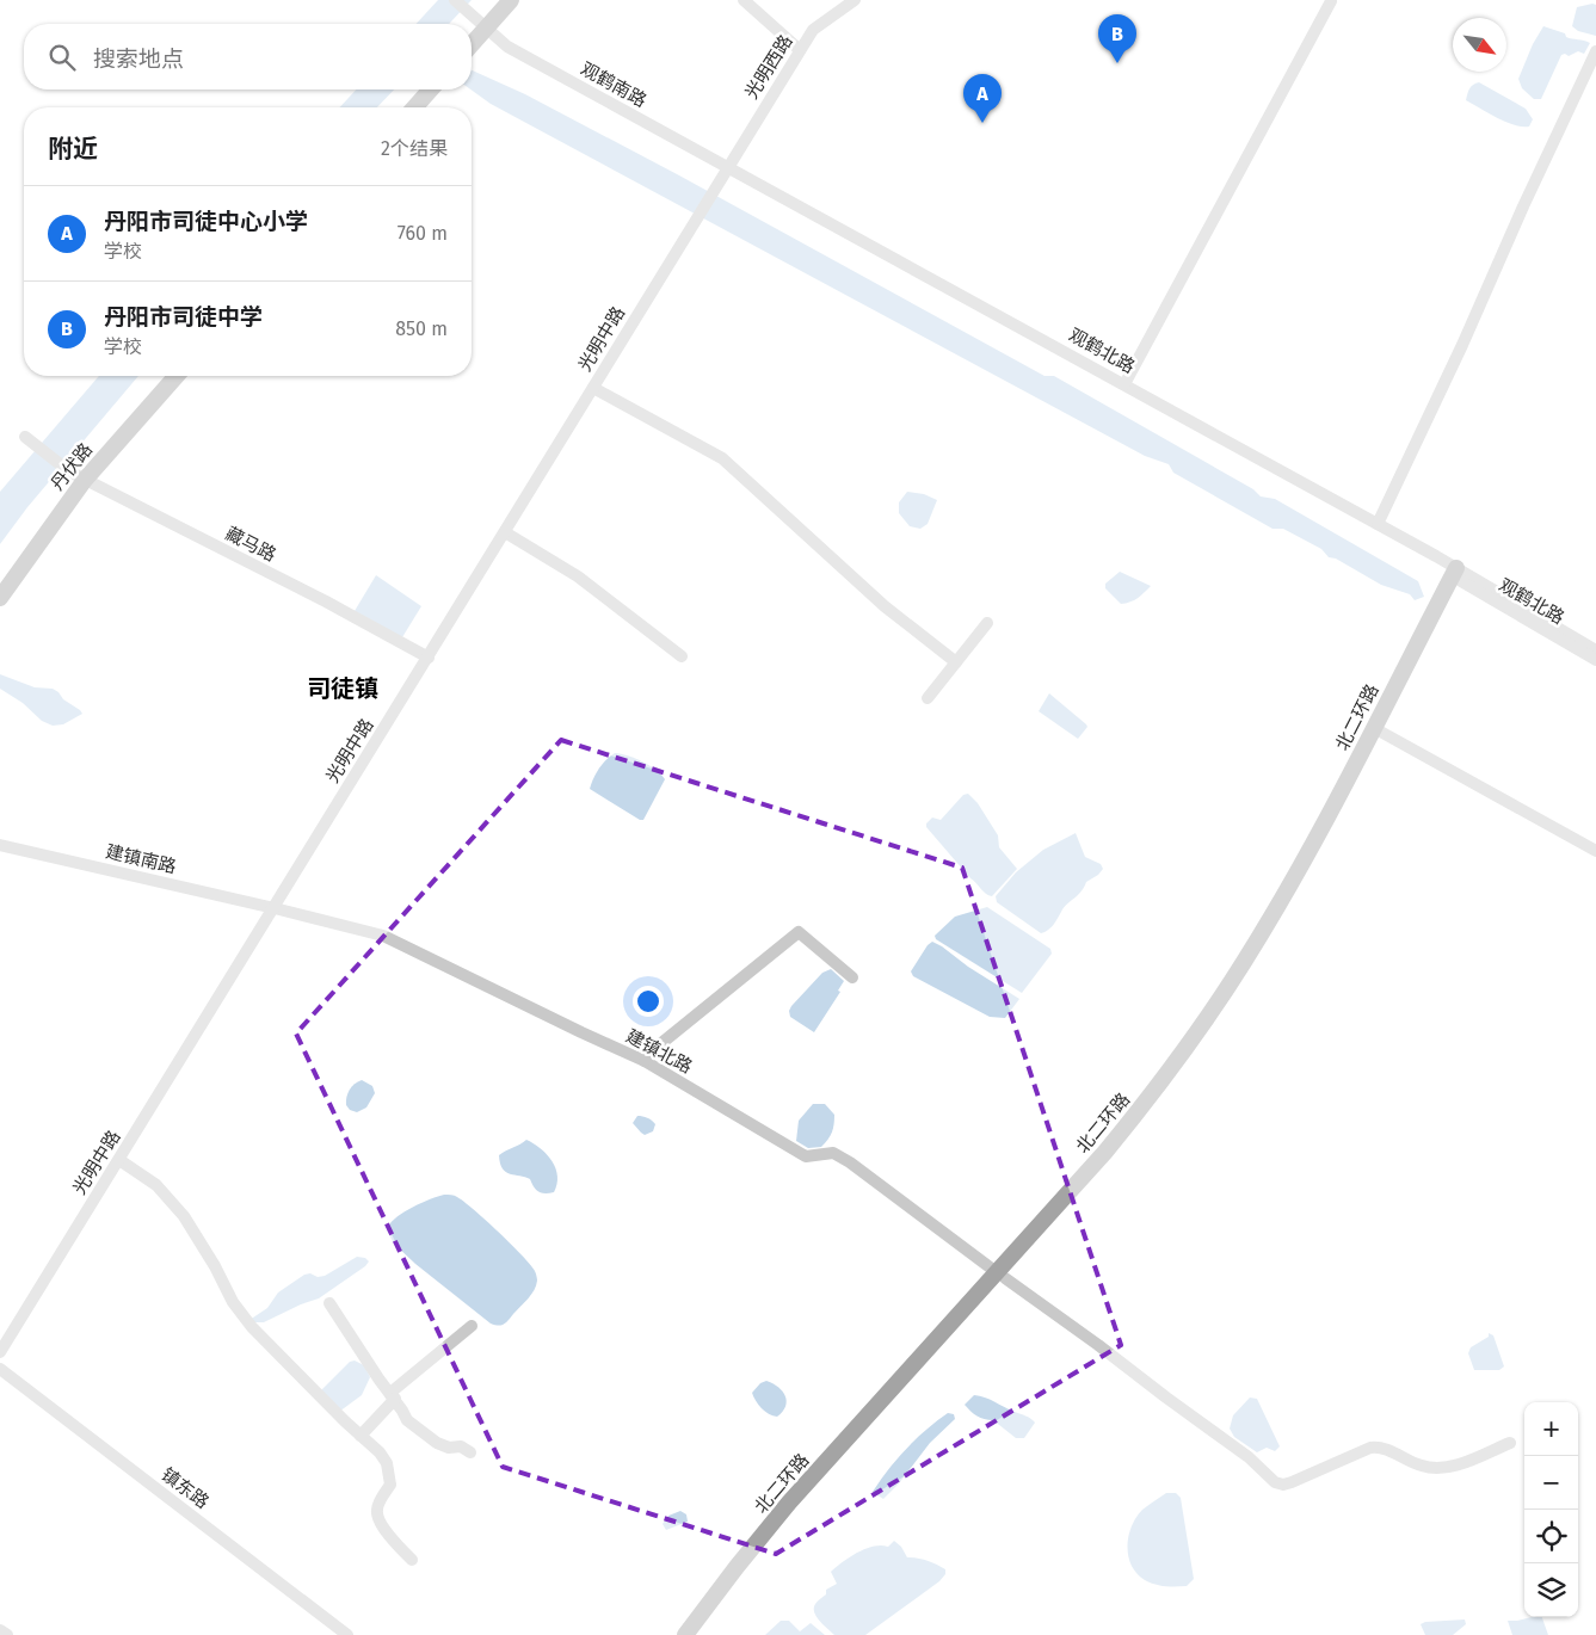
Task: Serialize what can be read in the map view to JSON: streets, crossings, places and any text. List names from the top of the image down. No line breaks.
{"streets":{"main road":["丹伏路","北二环路"],"street":["光明西路","观鹤南路","光明中路","观鹤北路","藏马路","建镇南路","建镇北路","镇东路"]},"crossings":[["光明西路","观鹤南路"],["光明西路","光明中路"],["光明西路","观鹤北路"],["观鹤南路","光明中路"],["观鹤南路","观鹤北路"],["光明中路","观鹤北路"],["光明中路","藏马路"],["光明中路","建镇南路"],["光明中路","建镇北路"],["观鹤北路","北二环路"],["丹伏路","藏马路"],["北二环路","建镇北路"],["建镇南路","建镇北路"]],"districts":["司徒镇"],"north":"bottom right","page":{"pins":["B","A"],"search":"搜索地点","heading":["附近","2个结果"],"list":[{"mark":"A","name":"丹阳市司徒中心小学","note":"学校","value":"760 m"},{"mark":"B","name":"丹阳市司徒中学","note":"学校","value":"850 m"}],"map_buttons":["+","−"]}}
